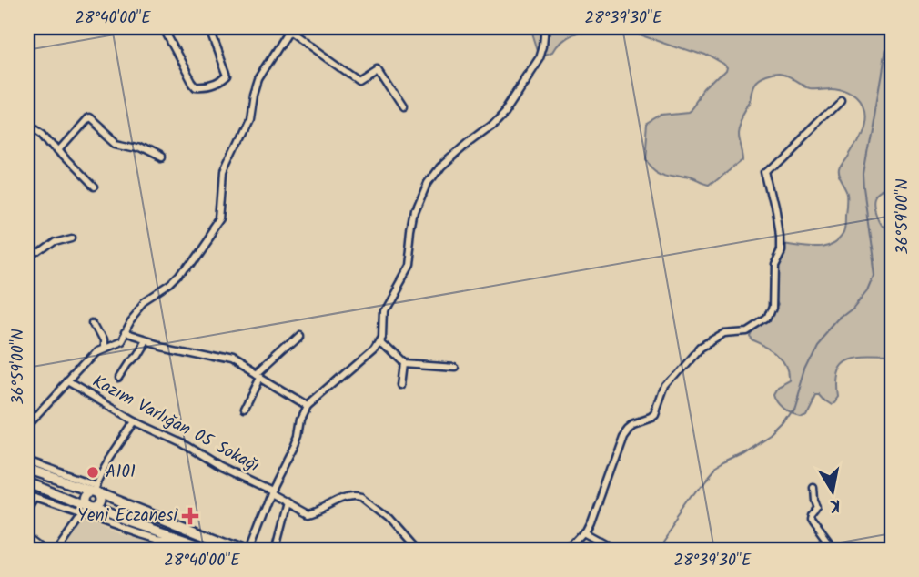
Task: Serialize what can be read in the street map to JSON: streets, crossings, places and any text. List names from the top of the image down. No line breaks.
{"streets":{"street":["Kazım Varlığan 05 Sokağı"]},"places":{"other":["A101"],"health":["Yeni Eczanesi"]},"north":"bottom","coordinates":["28°40'00\"E","28°39'30\"E","36°59'00\"N"]}
